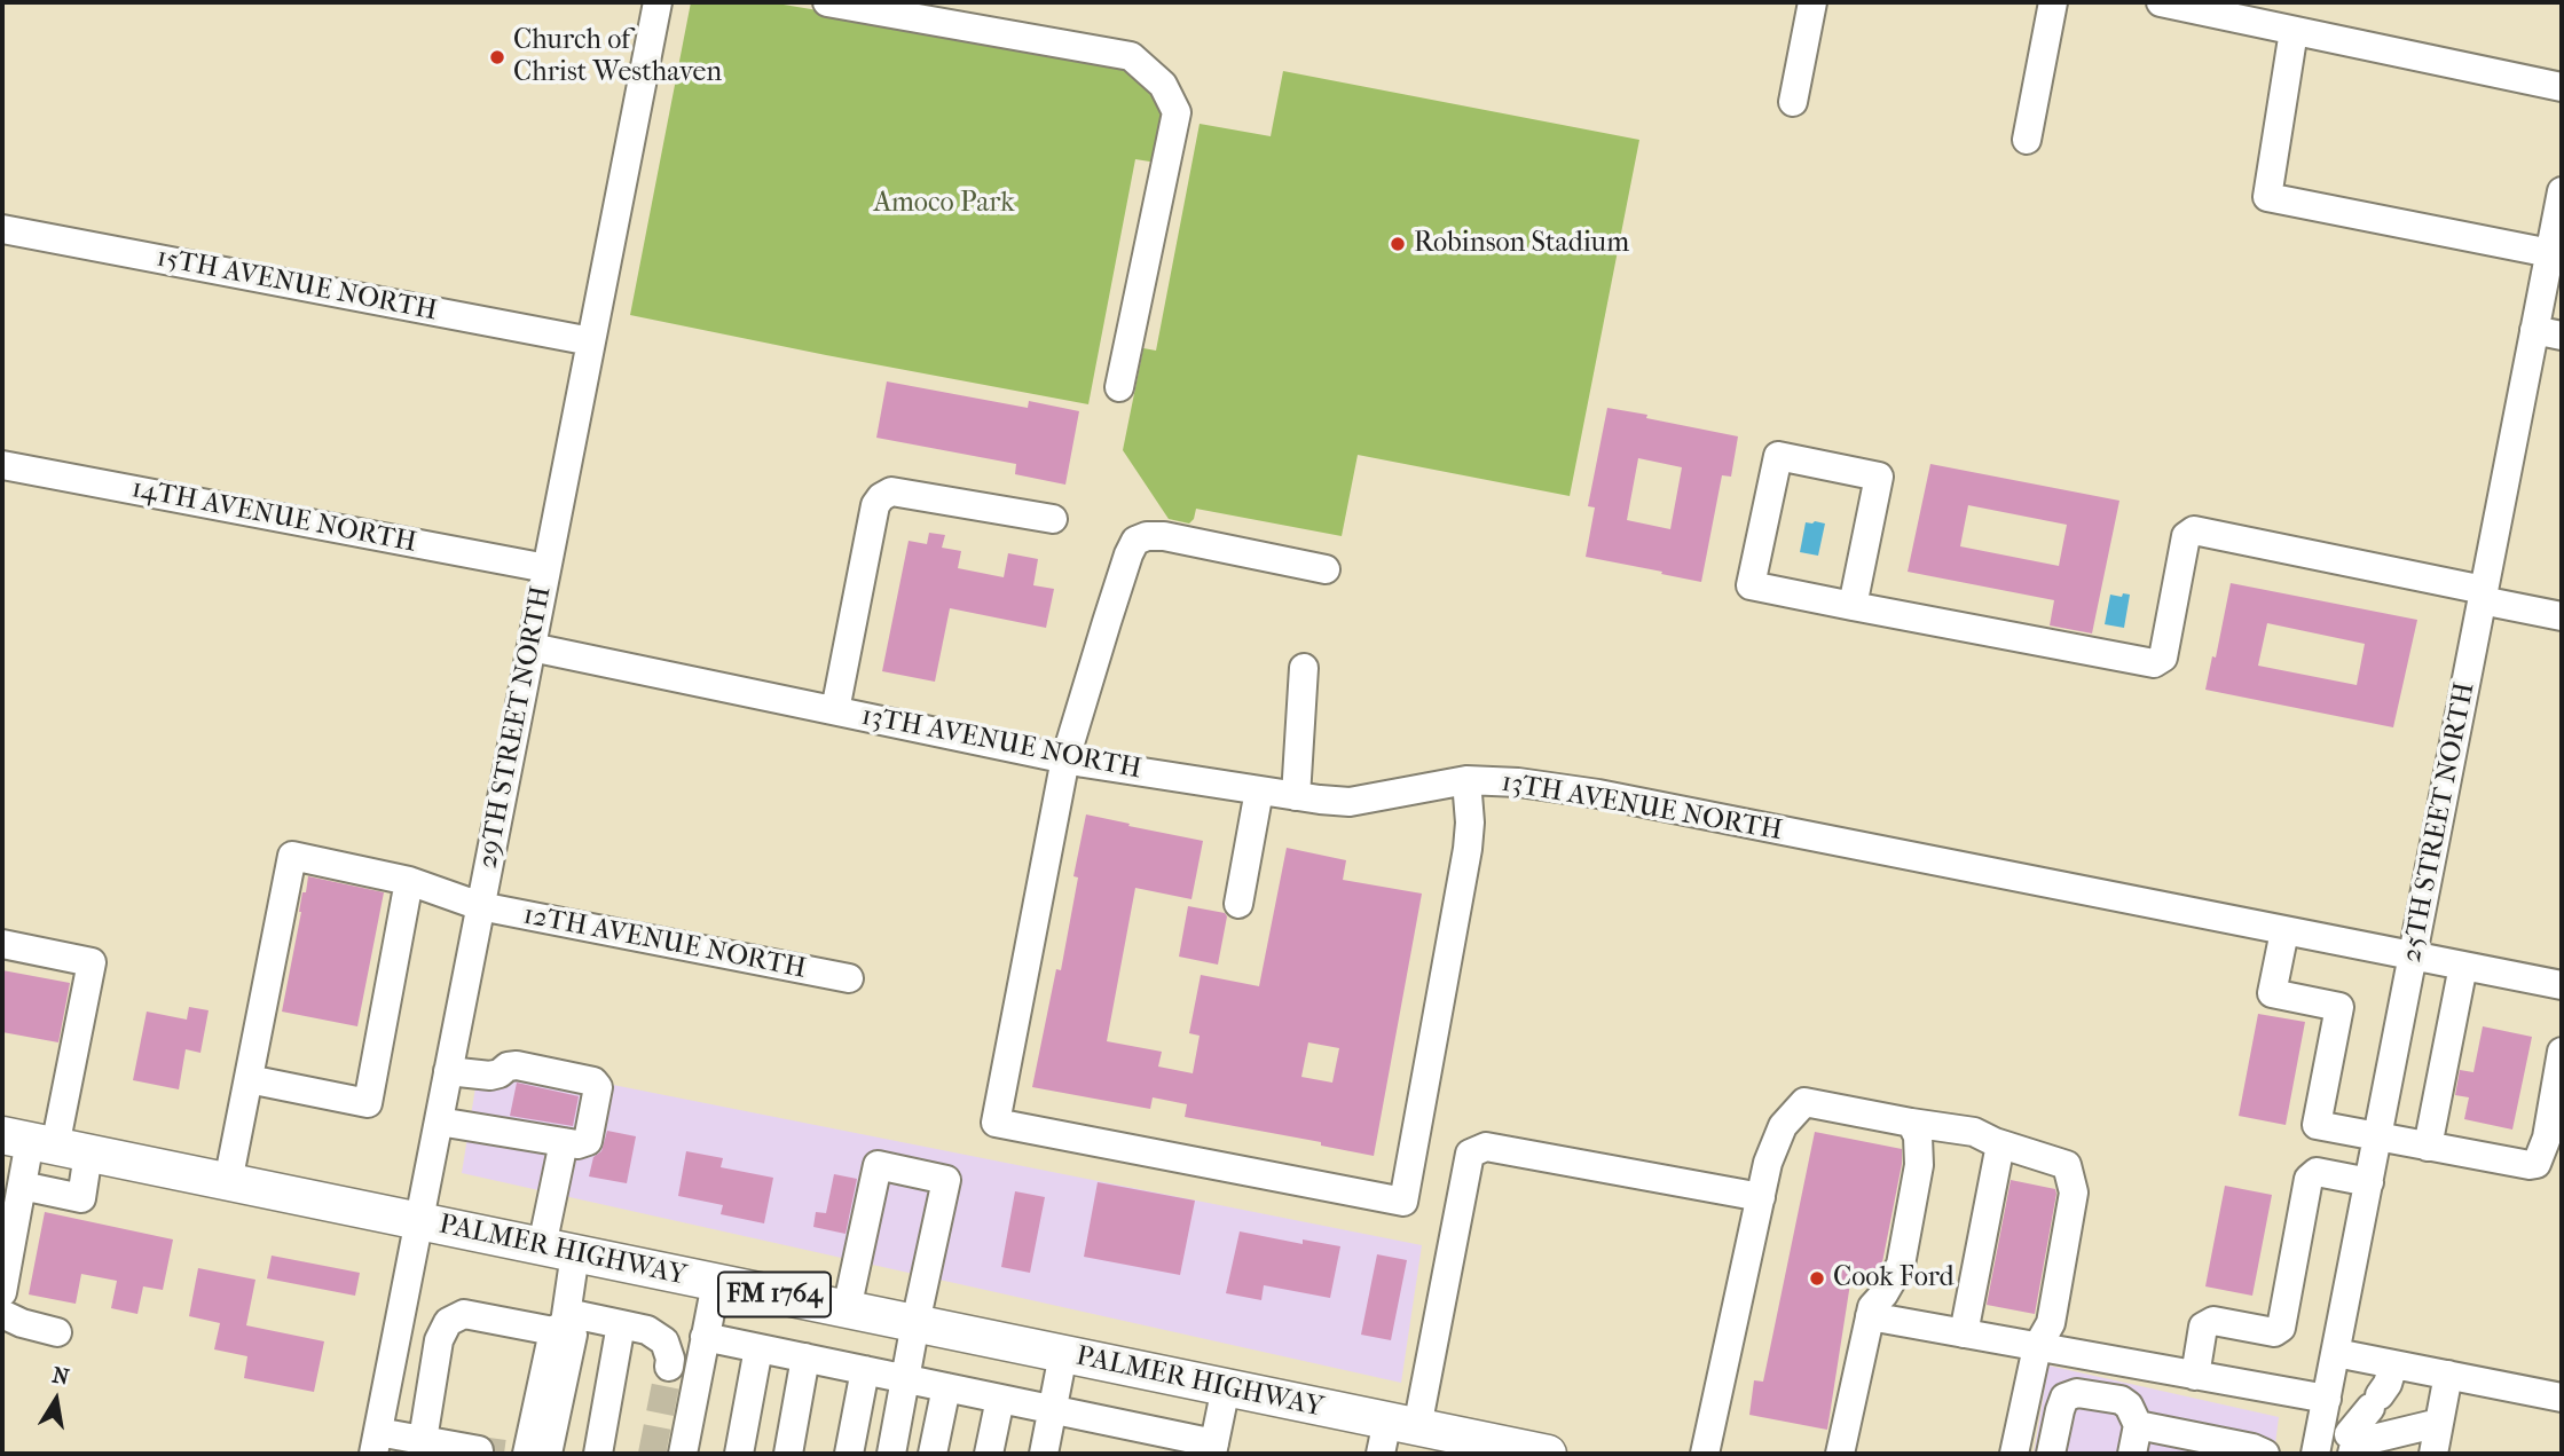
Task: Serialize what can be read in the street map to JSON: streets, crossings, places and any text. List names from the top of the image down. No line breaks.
{"streets":{"main road":["PALMER HIGHWAY","FM 1764"],"street":["15TH AVENUE NORTH","14TH AVENUE NORTH","29TH STREET NORTH","13TH AVENUE NORTH","25TH STREET NORTH","12TH AVENUE NORTH"]},"crossings":[["15TH AVENUE NORTH","29TH STREET NORTH"],["14TH AVENUE NORTH","29TH STREET NORTH"],["29TH STREET NORTH","13TH AVENUE NORTH"],["29TH STREET NORTH","12TH AVENUE NORTH"],["29TH STREET NORTH","PALMER HIGHWAY"],["13TH AVENUE NORTH","25TH STREET NORTH"]],"parks":["Amoco Park"],"places":["Church of Christ Westhaven","Robinson Stadium","Cook Ford"],"north":"top"}
